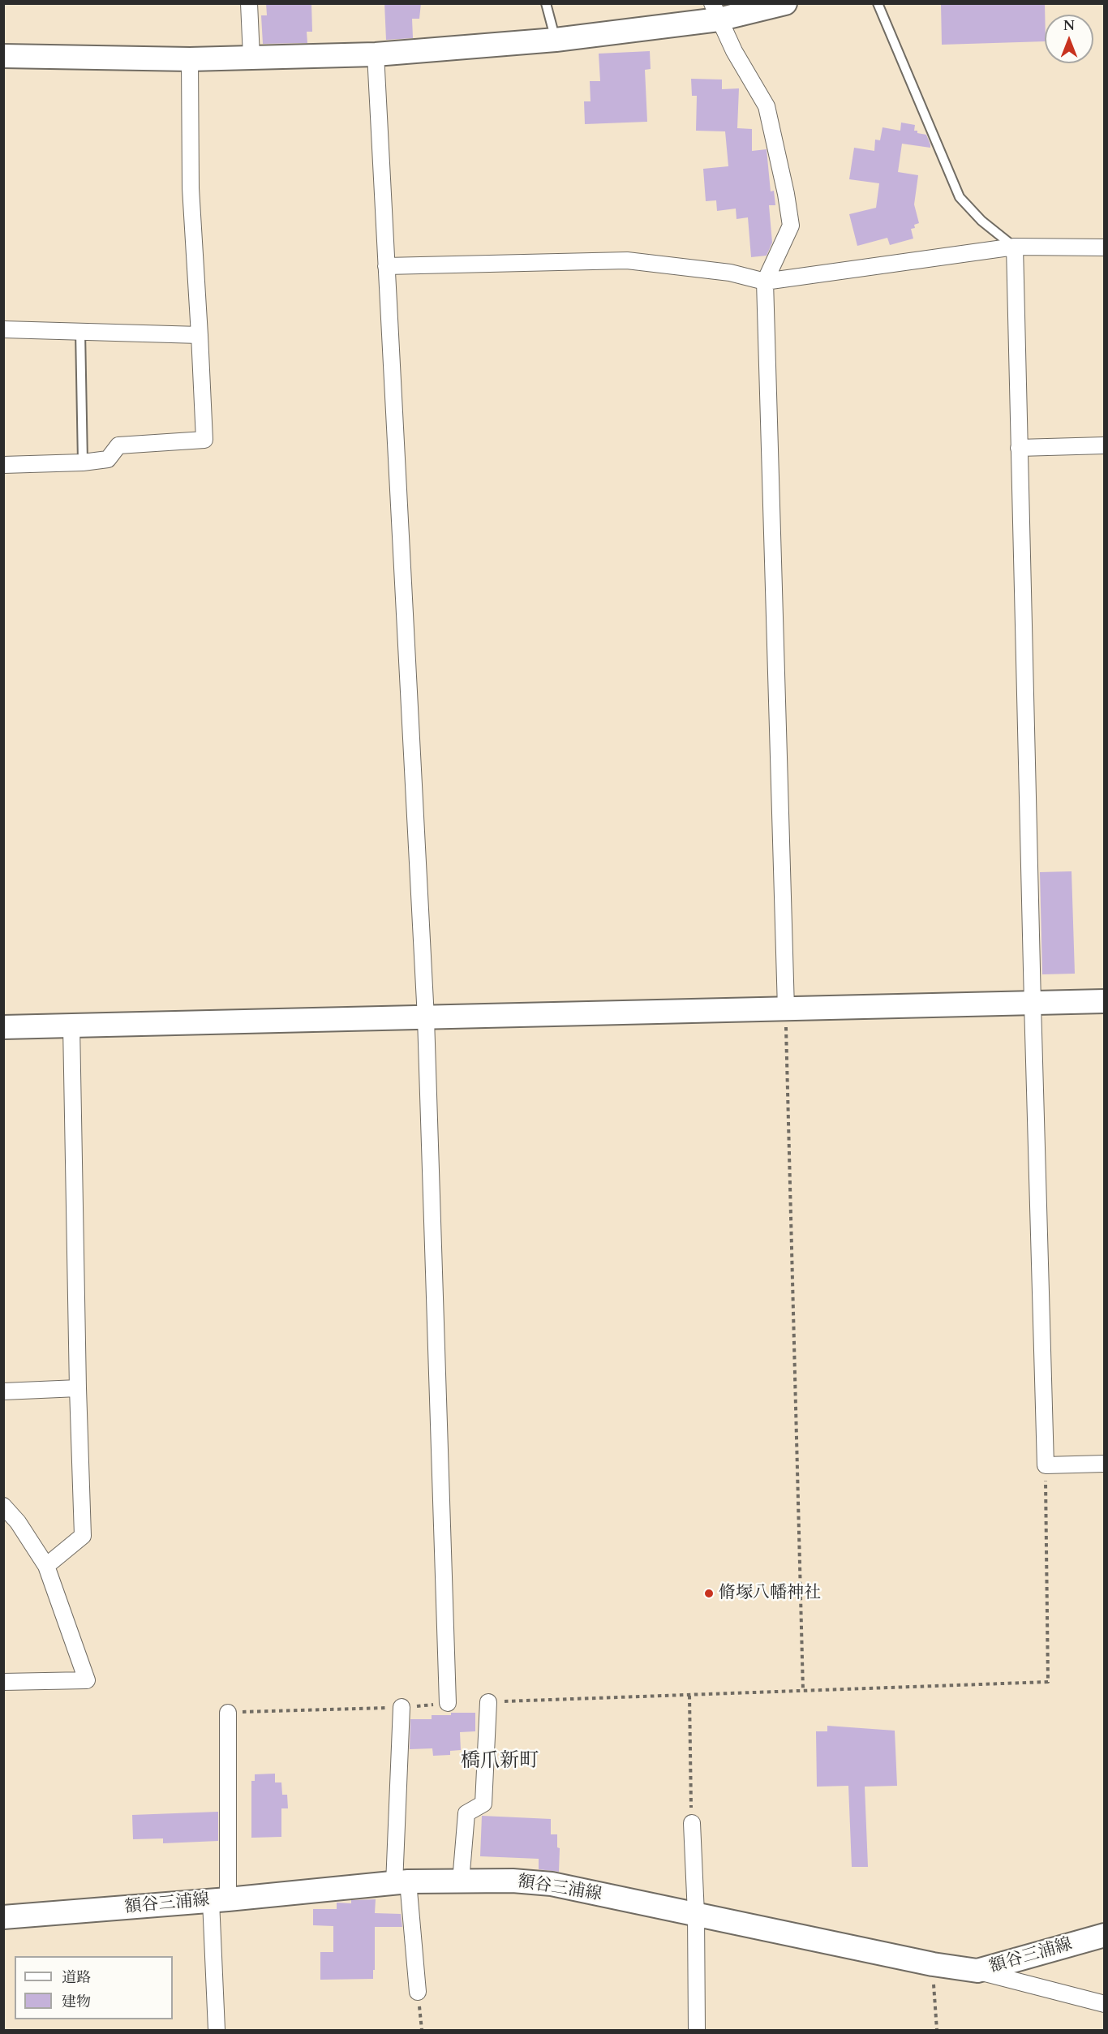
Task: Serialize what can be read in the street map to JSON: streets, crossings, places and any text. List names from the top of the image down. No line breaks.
{"streets":{"street":["額谷三浦線"]},"districts":["橋爪新町"],"places":["脩塚八幡神社"],"legend":["道路","建物"],"north":"top"}
